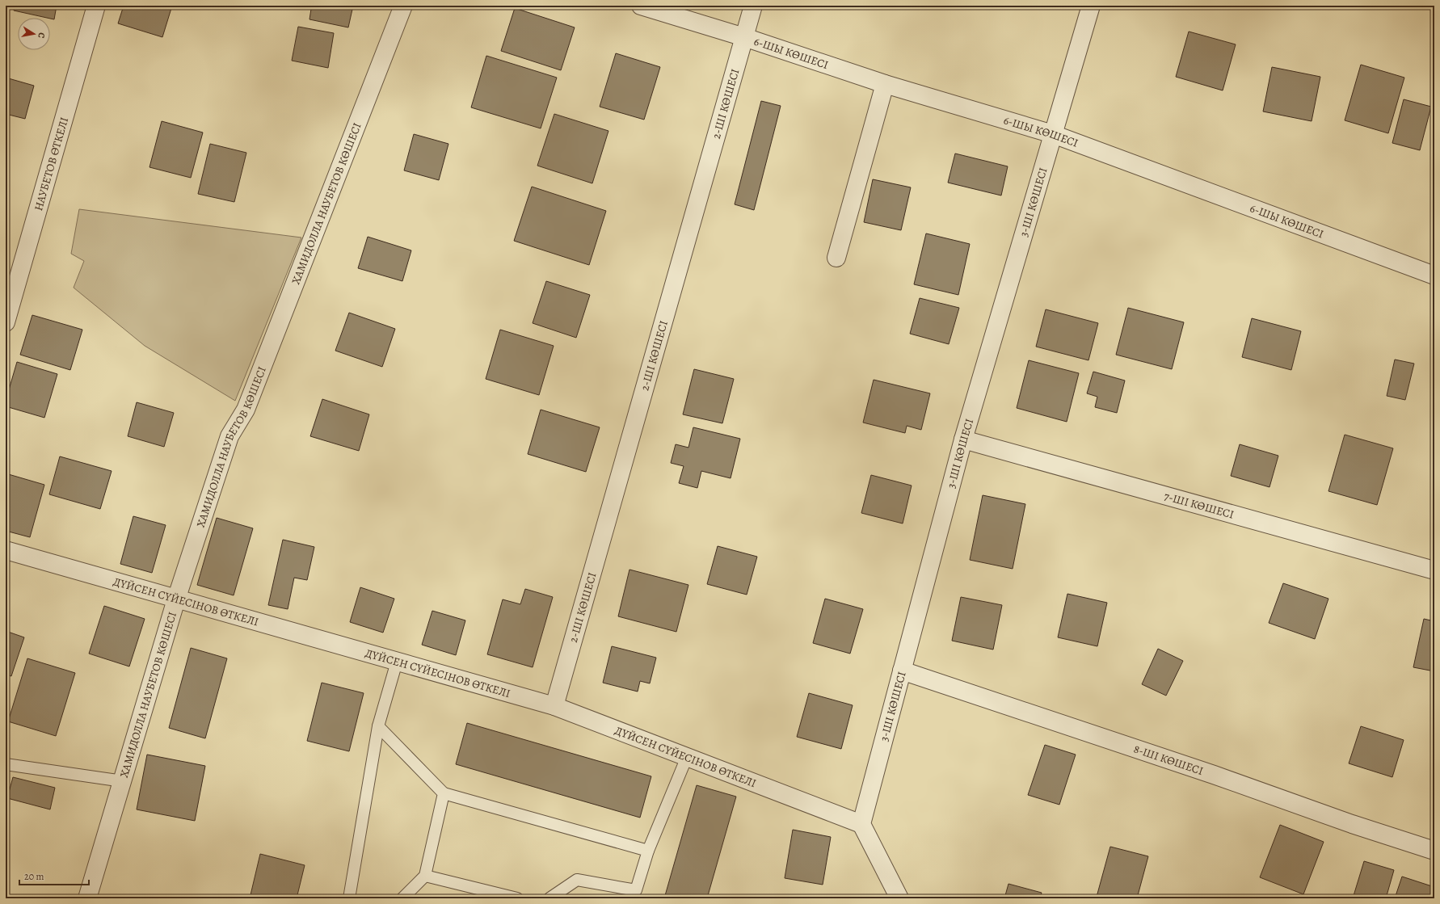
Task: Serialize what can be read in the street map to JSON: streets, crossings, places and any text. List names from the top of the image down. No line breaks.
{"streets":{"street":["6-ШЫ КӨШЕСІ","2-ШІ КӨШЕСІ","НАУБЕТОВ ӨТКЕЛІ","3-ШІ КӨШЕСІ","ХАМИДОЛЛА НАУБЕТОВ КӨШЕСІ","7-ШІ КӨШЕСІ","ДҮЙСЕН СҮЙЕСІНОВ ӨТКЕЛІ","8-ШІ КӨШЕСІ"]},"crossings":[["6-ШЫ КӨШЕСІ","2-ШІ КӨШЕСІ"],["6-ШЫ КӨШЕСІ","3-ШІ КӨШЕСІ"],["2-ШІ КӨШЕСІ","ДҮЙСЕН СҮЙЕСІНОВ ӨТКЕЛІ"],["3-ШІ КӨШЕСІ","7-ШІ КӨШЕСІ"],["3-ШІ КӨШЕСІ","ДҮЙСЕН СҮЙЕСІНОВ ӨТКЕЛІ"],["3-ШІ КӨШЕСІ","8-ШІ КӨШЕСІ"],["ХАМИДОЛЛА НАУБЕТОВ КӨШЕСІ","ДҮЙСЕН СҮЙЕСІНОВ ӨТКЕЛІ"]],"scale_bar":"20 m","north":"right"}
